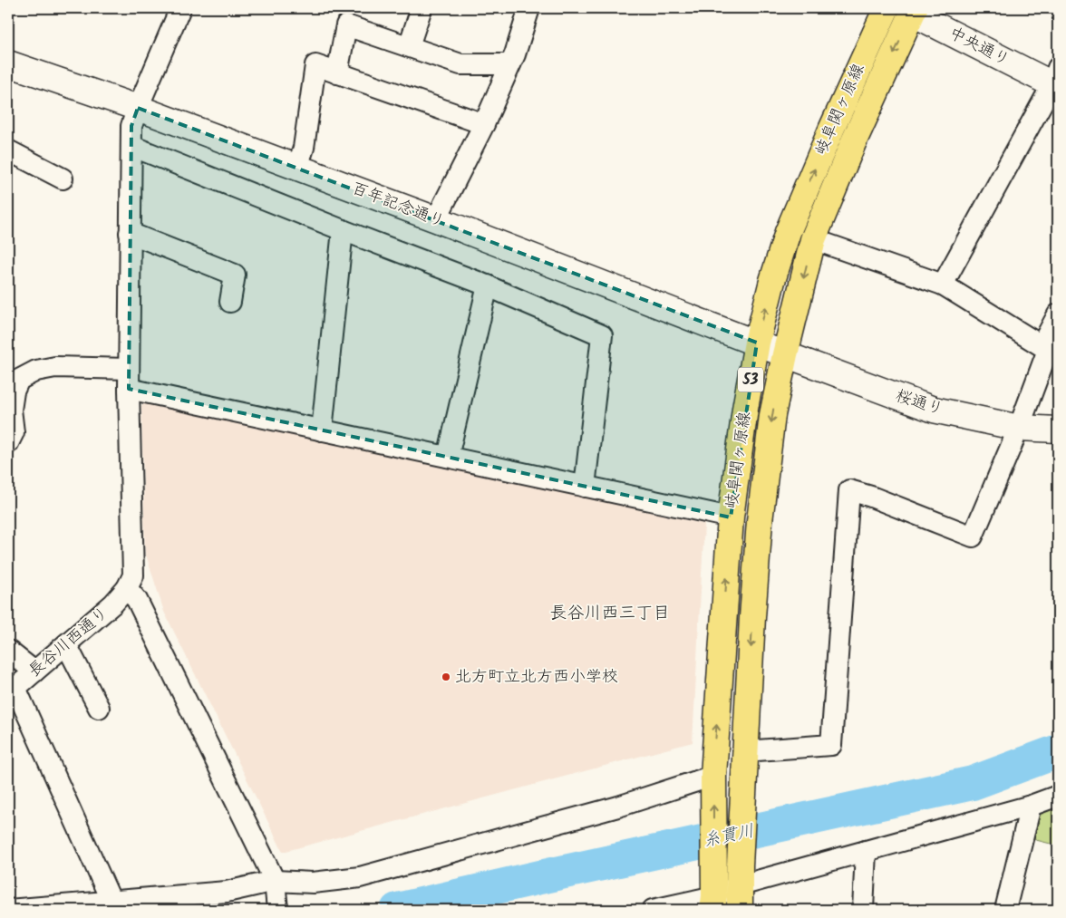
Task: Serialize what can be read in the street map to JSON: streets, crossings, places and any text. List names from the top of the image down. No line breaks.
{"streets":{"main road":["岐阜関ヶ原線","53"],"street":["中央通り","百年記念通り","桜通り","長谷川西通り"]},"crossings":[["中央通り","岐阜関ヶ原線"],["岐阜関ヶ原線","百年記念通り"],["岐阜関ヶ原線","桜通り"],["百年記念通り","桜通り"]],"districts":["長谷川西三丁目"],"water":["糸貫川"],"places":["北方町立北方西小学校"]}
